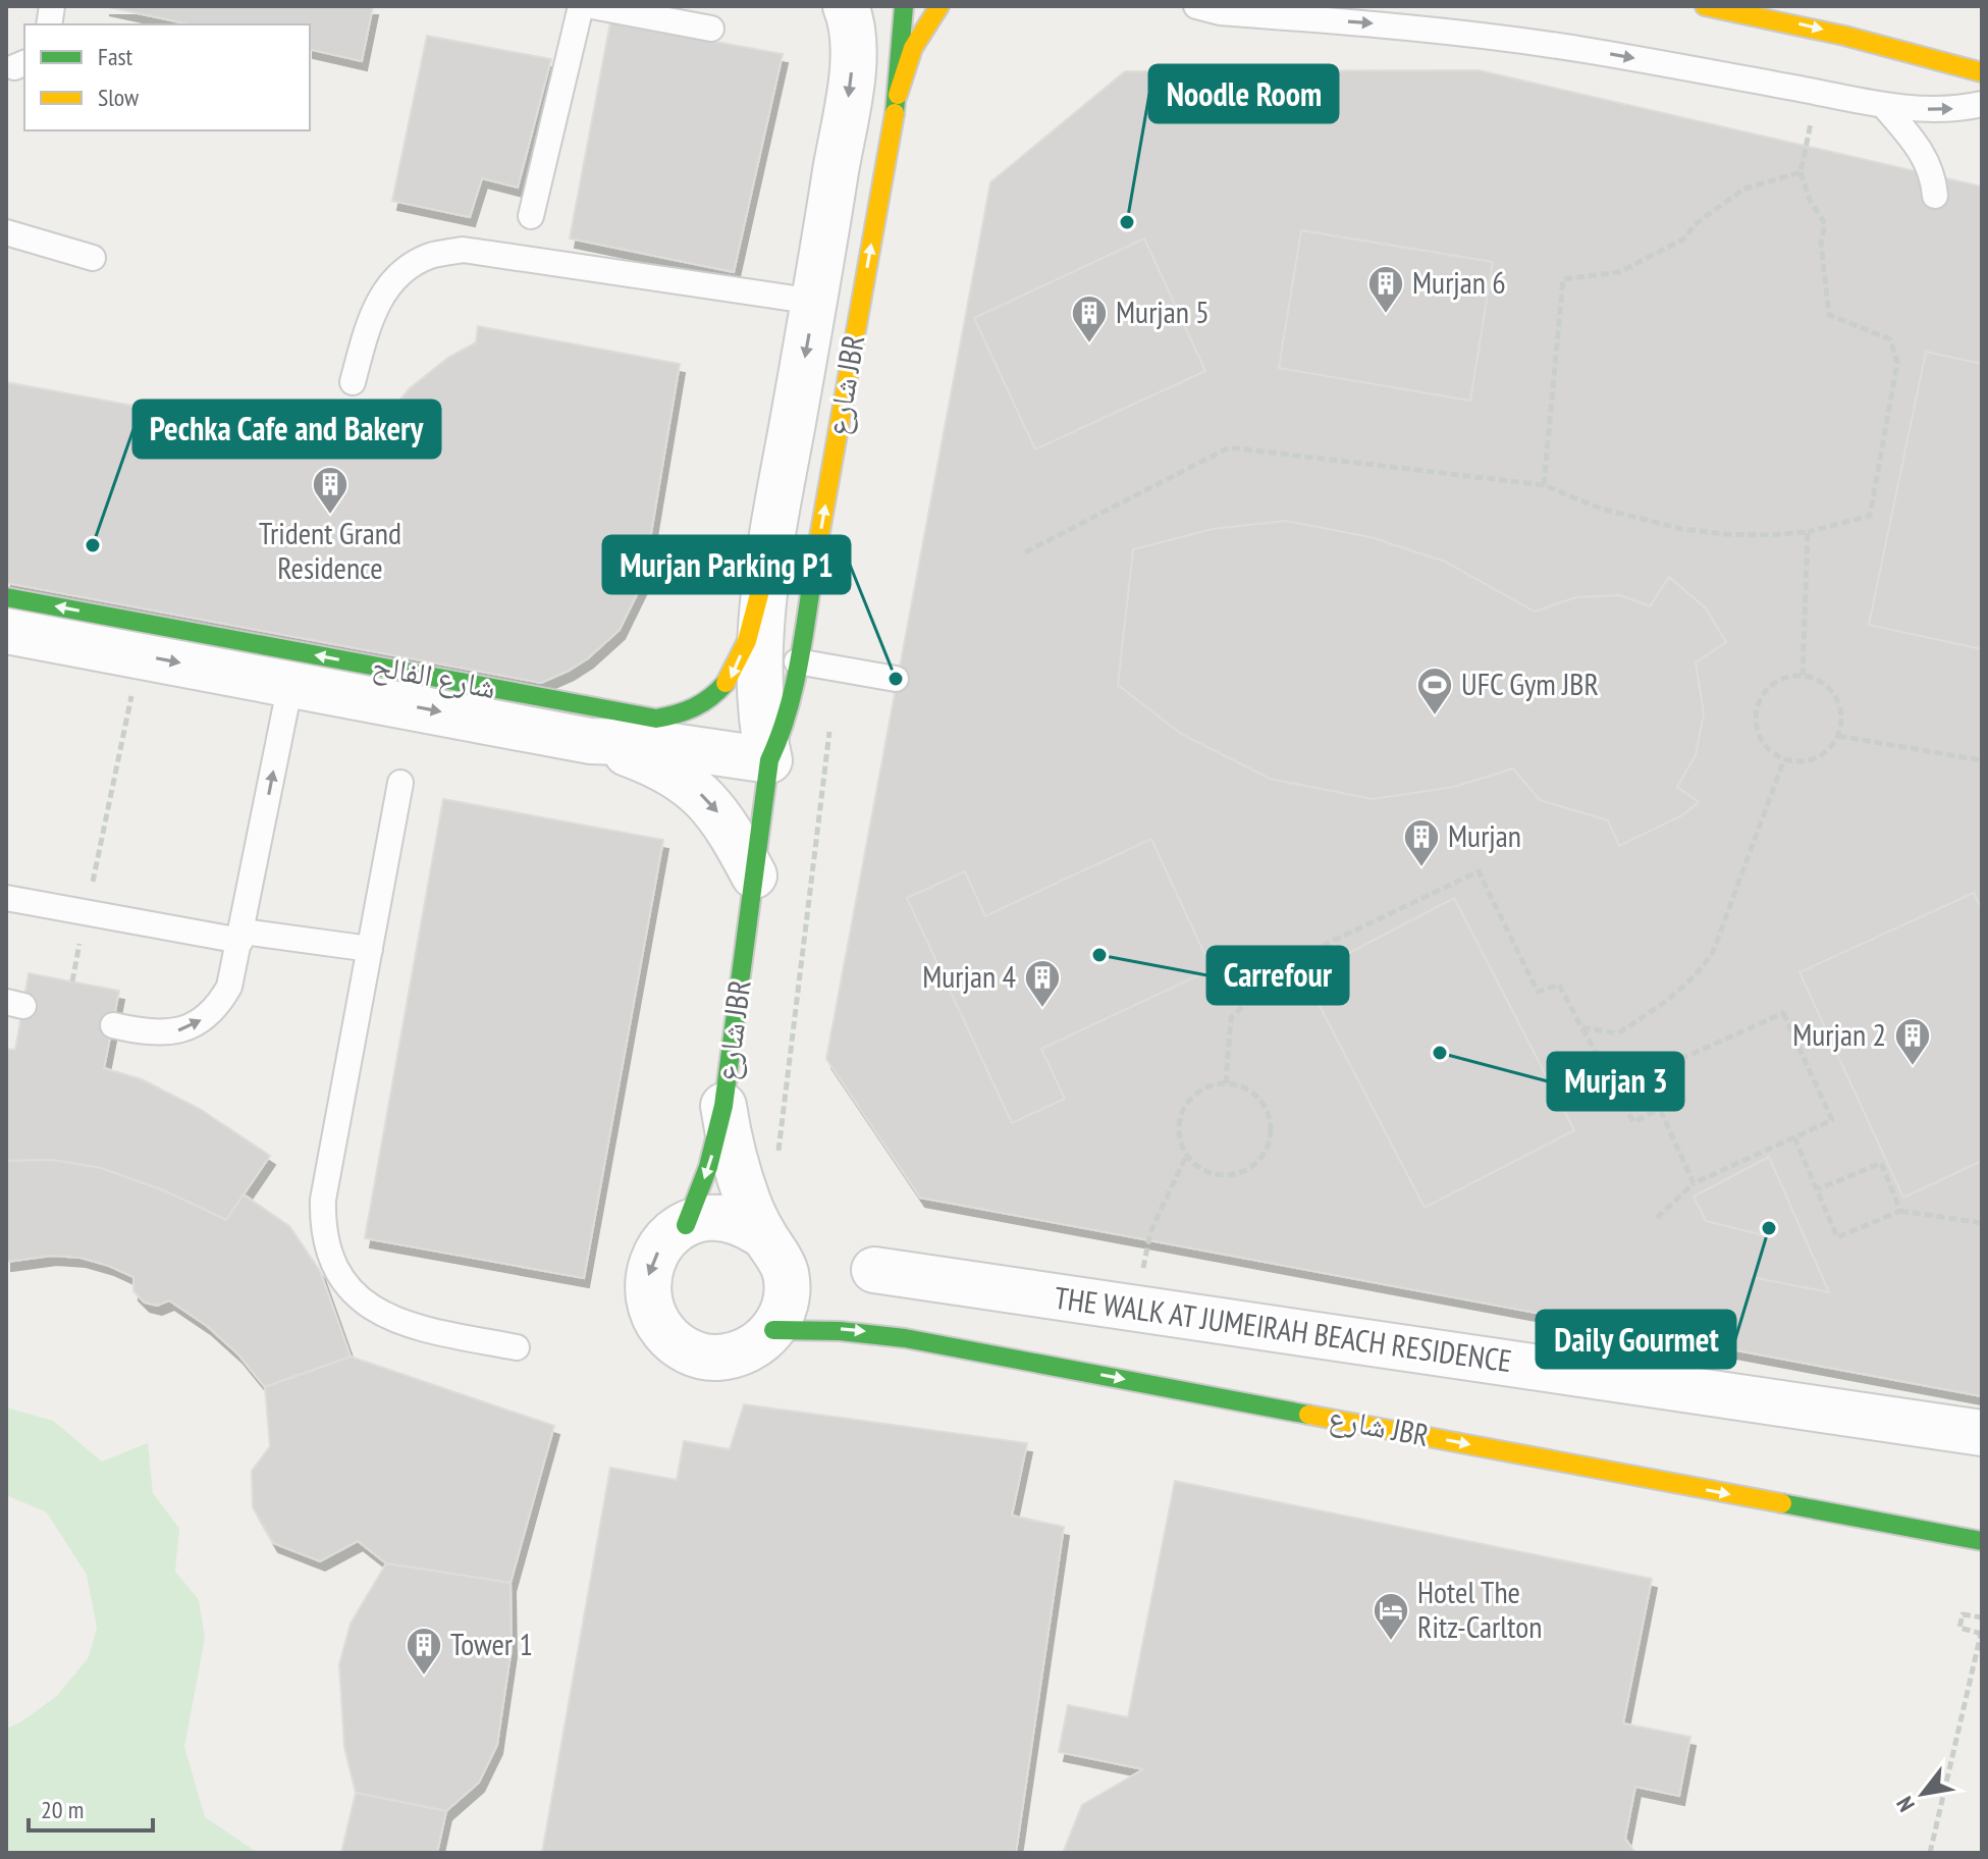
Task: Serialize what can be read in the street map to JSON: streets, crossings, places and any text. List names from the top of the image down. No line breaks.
{"streets":{"street":["شارع JBR","شارع الفالح","THE WALK AT JUMEIRAH BEACH RESIDENCE"]},"crossings":[["شارع JBR","شارع الفالح"]],"places":{"other":["Noodle Room","Pechka Cafe and Bakery","Murjan Parking P1","Carrefour","Murjan 3","Daily Gourmet"],"building":["Murjan 6","Murjan 5","Trident Grand Residence","Murjan","Murjan 4","Murjan 2","Tower 1"],"sports":["UFC Gym JBR"],"hotel":["Hotel The Ritz-Carlton"]},"legend":["Fast","Slow"],"scale_bar":"20 m","north":"bottom left"}
